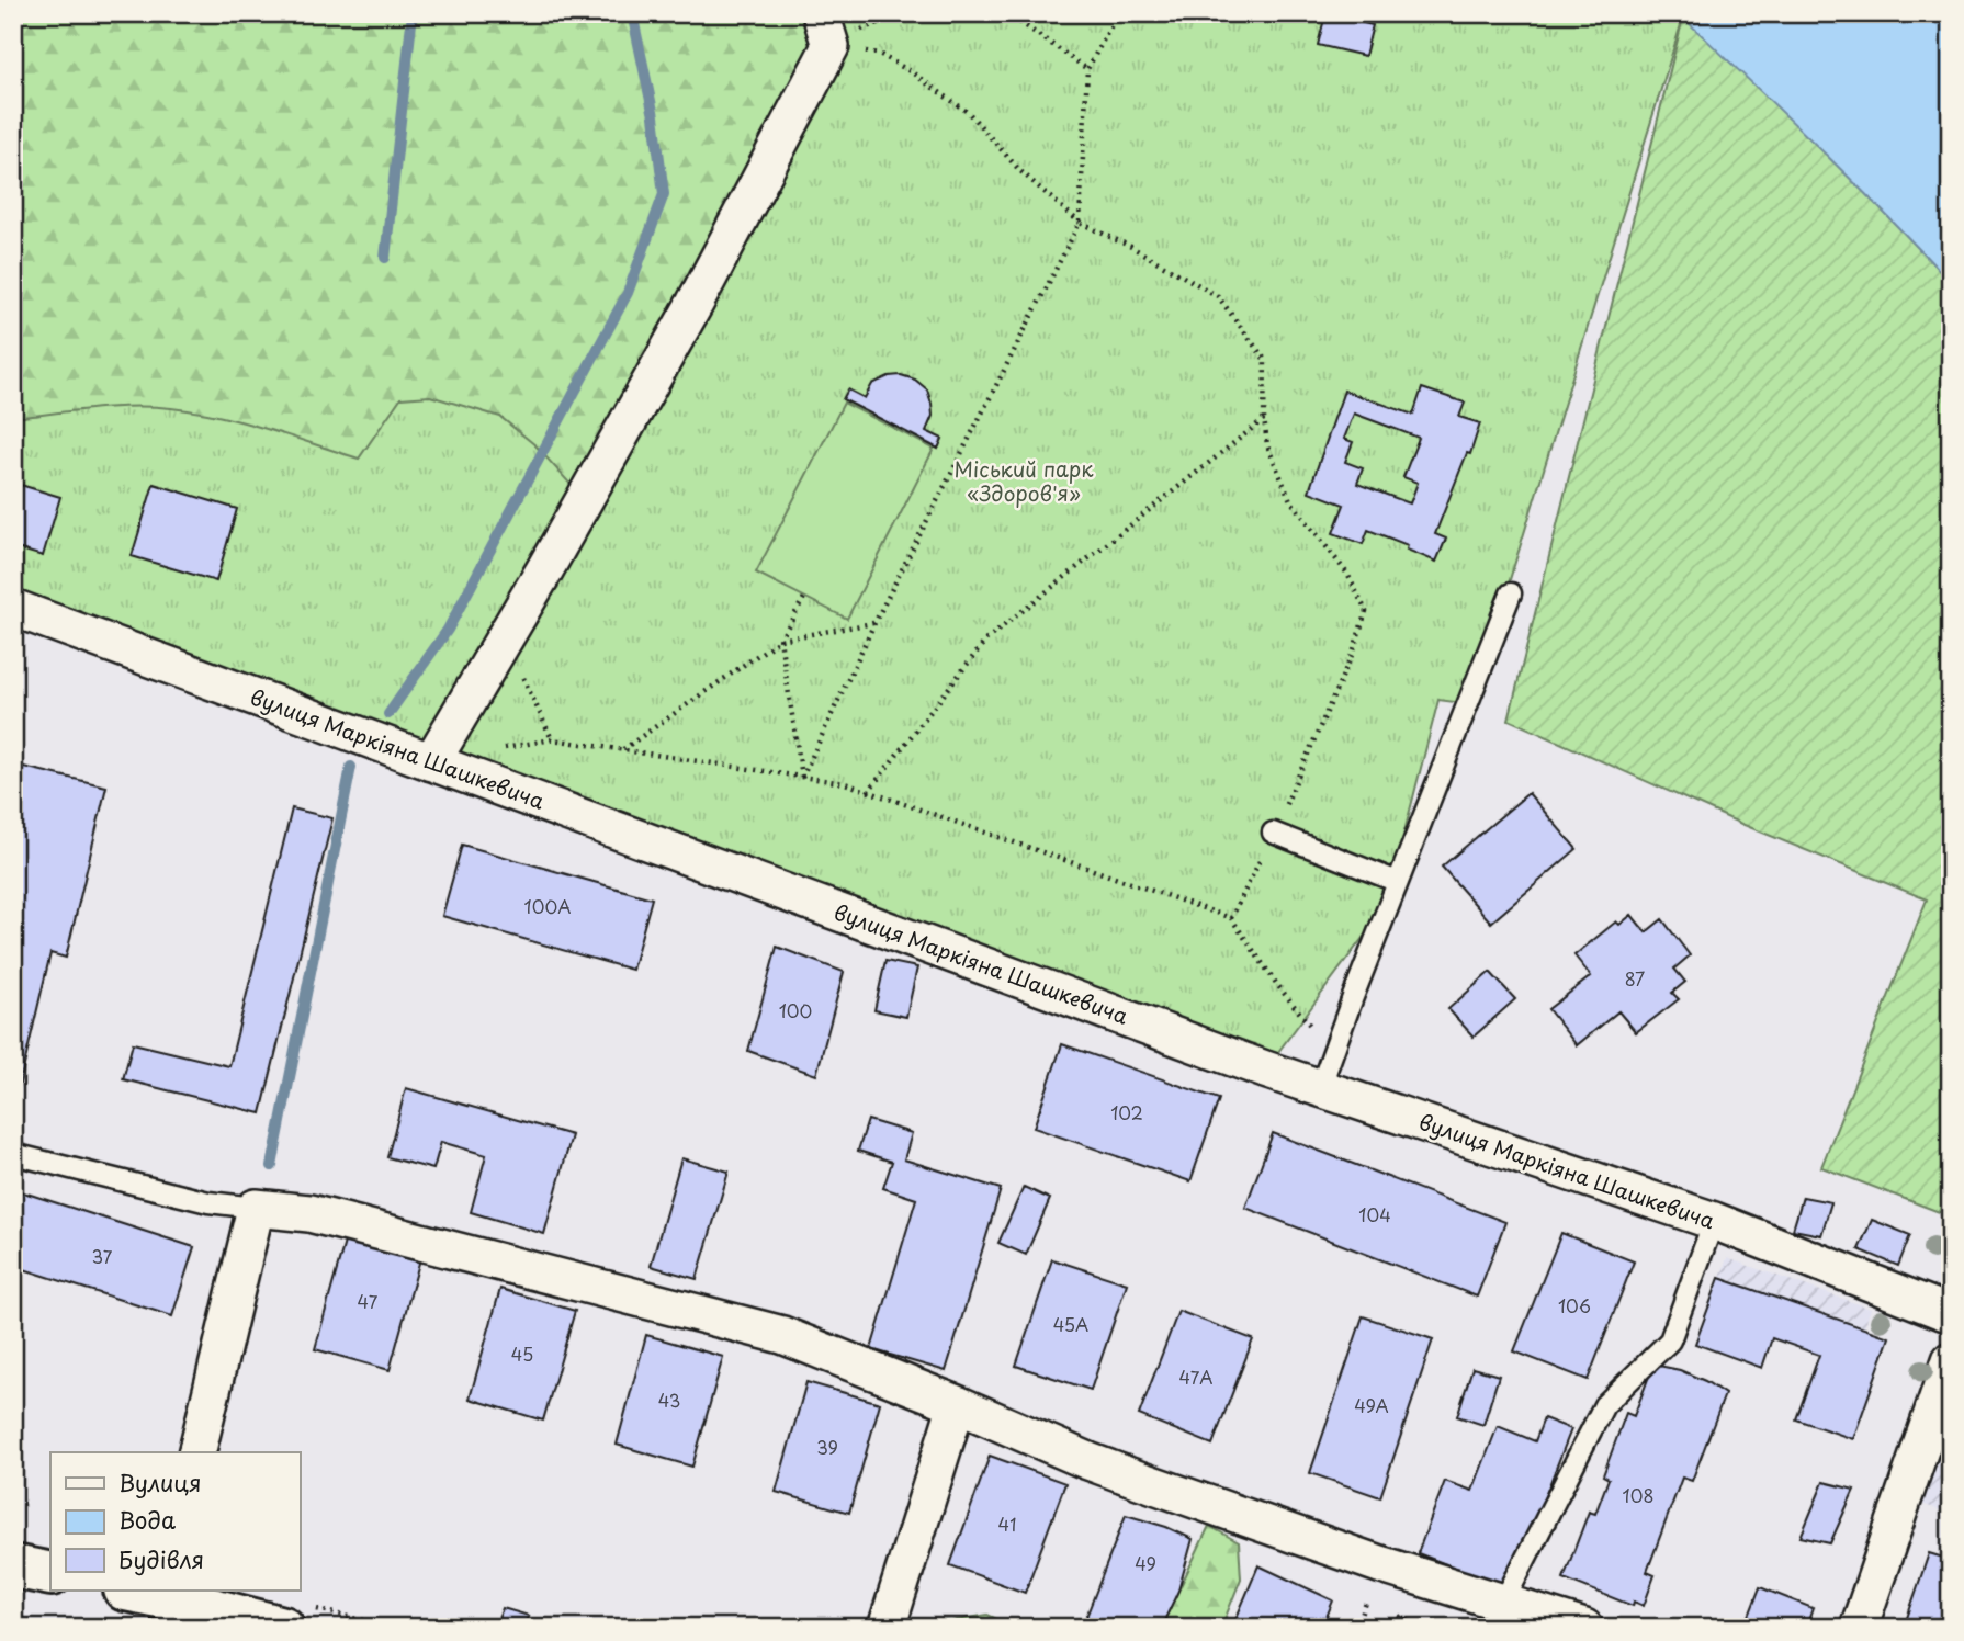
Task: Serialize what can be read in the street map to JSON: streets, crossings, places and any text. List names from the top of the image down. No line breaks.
{"streets":{"street":["вулиця Маркіяна Шашкевича"]},"parks":["Міський парк «Здоров'я»"],"house_numbers":["100А","87","100","102","104","37","47","106","45А","45","47А","43","49А","39","108","41","49"],"legend":["Вулиця","Вода","Будівля"]}
